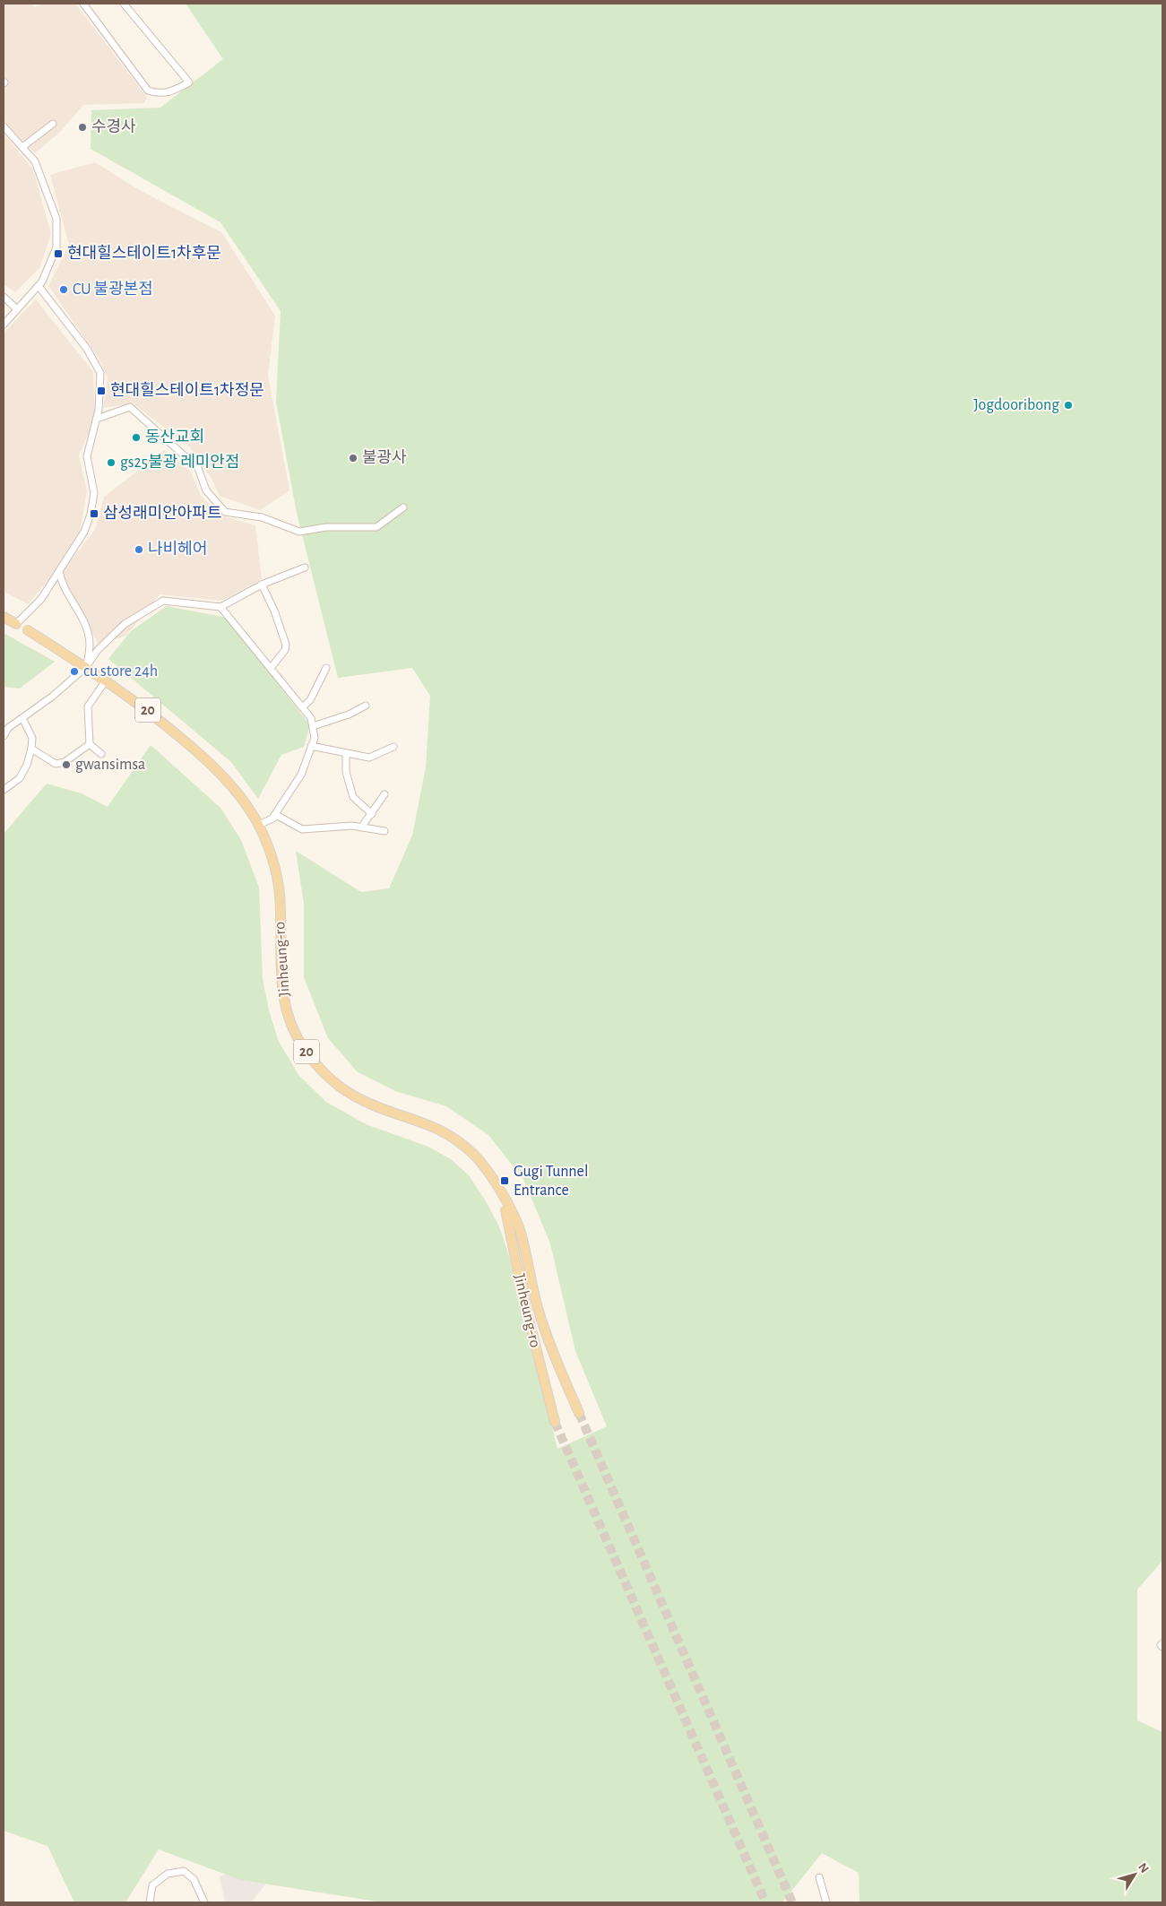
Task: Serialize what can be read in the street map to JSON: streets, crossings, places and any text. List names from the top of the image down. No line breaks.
{"streets":{"main road":["20","Jinheung-ro"]},"places":{"other":["수경사","CU 불광본점","Jogdooribong","동산교회","불광사","gs25불광 레미안점","나비헤어","cu store 24h","gwansimsa"],"transit":["현대힐스테이트1차후문","현대힐스테이트1차정문","삼성래미안아파트","Gugi Tunnel Entrance"]},"north":"top right"}
